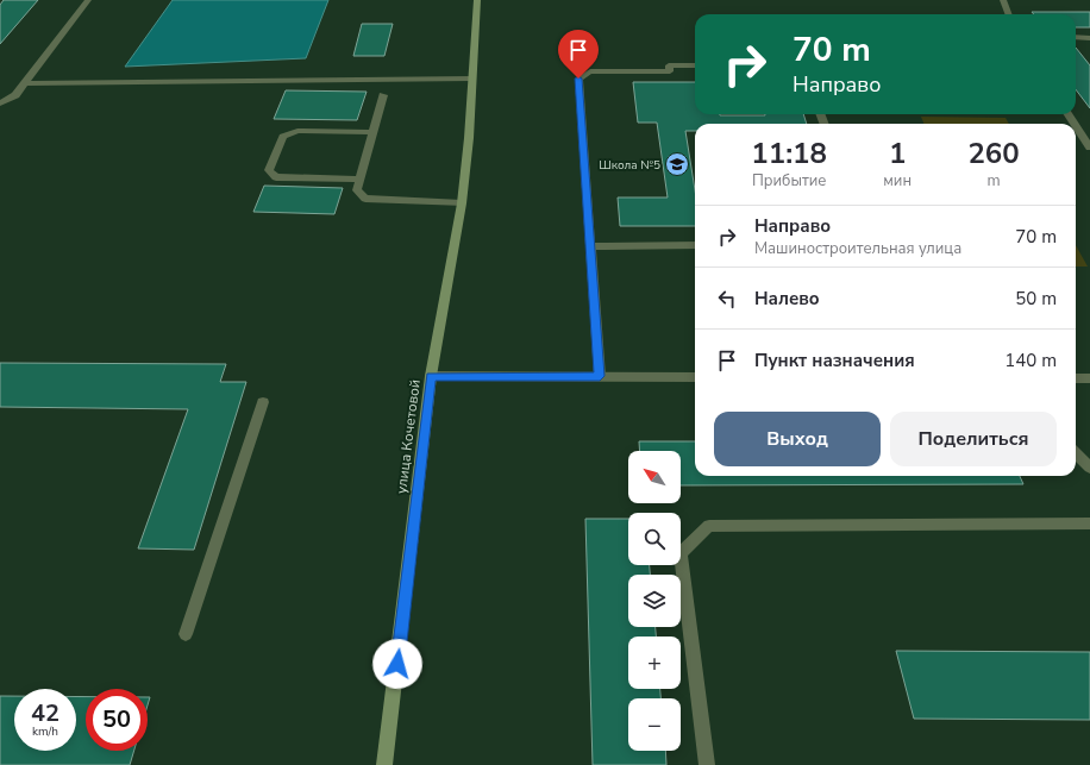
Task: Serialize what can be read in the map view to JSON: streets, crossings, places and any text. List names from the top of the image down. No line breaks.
{"streets":{"main road":["улица Кочетовой"]},"places":{"school or university":["Школа №5"]},"north":"top left","page":{"turn":["70 m","Направо"],"eta":["11:18","Прибытие","1","мин","260","m"],"list":[{"name":"Направо","note":"Машиностроительная улица","value":"70 m"},{"name":"Налево","value":"50 m"},{"name":"Пункт назначения","value":"140 m"}],"buttons":["Выход","Поделиться"],"map_buttons":["+","−"],"speed":"42 km/h","limit":"50"}}
